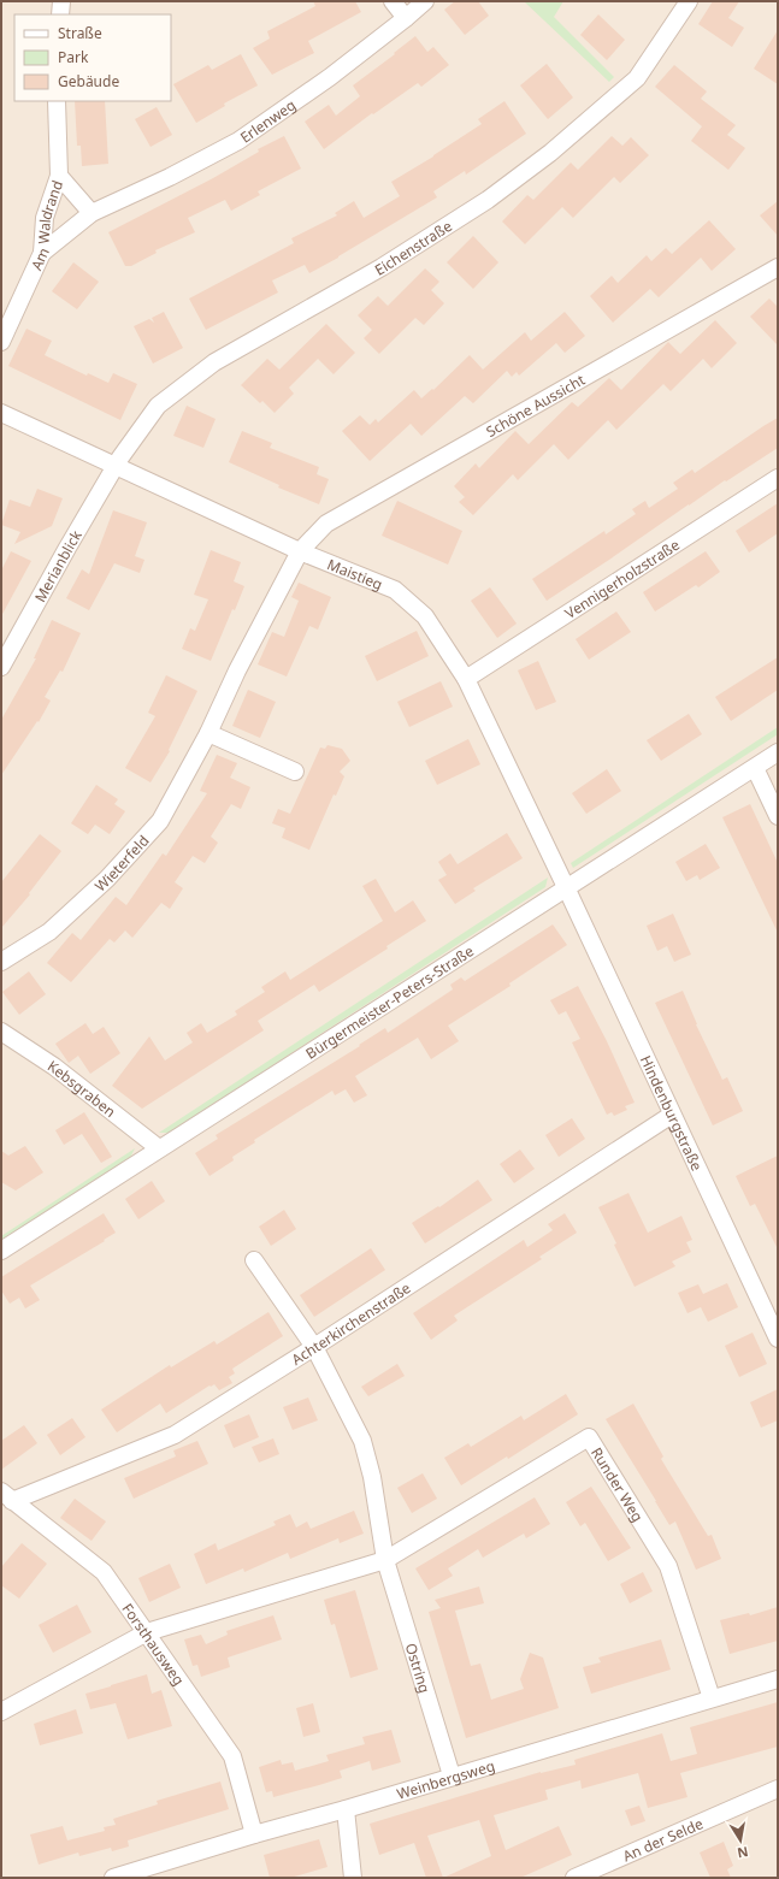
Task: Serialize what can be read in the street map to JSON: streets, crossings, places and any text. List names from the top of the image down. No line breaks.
{"streets":{"street":["Erlenweg","Am Waldrand","Eichenstraße","Schöne Aussicht","Merianblick","Maistieg","Vennigerholzstraße","Wieterfeld","Bürgermeister-Peters-Straße","Kebsgraben","Hindenburgstraße","Achterkirchenstraße","Runder Weg","Forsthausweg","Ostring","Weinbergsweg","An der Selde"]},"crossings":[["Erlenweg","Am Waldrand"],["Eichenstraße","Merianblick"],["Eichenstraße","Maistieg"],["Schöne Aussicht","Maistieg"],["Schöne Aussicht","Wieterfeld"],["Merianblick","Maistieg"],["Maistieg","Vennigerholzstraße"],["Maistieg","Wieterfeld"],["Maistieg","Bürgermeister-Peters-Straße"],["Maistieg","Hindenburgstraße"],["Bürgermeister-Peters-Straße","Kebsgraben"],["Bürgermeister-Peters-Straße","Hindenburgstraße"],["Hindenburgstraße","Achterkirchenstraße"],["Achterkirchenstraße","Forsthausweg"],["Achterkirchenstraße","Ostring"],["Runder Weg","Ostring"],["Runder Weg","Weinbergsweg"],["Forsthausweg","Weinbergsweg"],["Ostring","Weinbergsweg"]],"legend":["Straße","Park","Gebäude"],"north":"bottom"}
